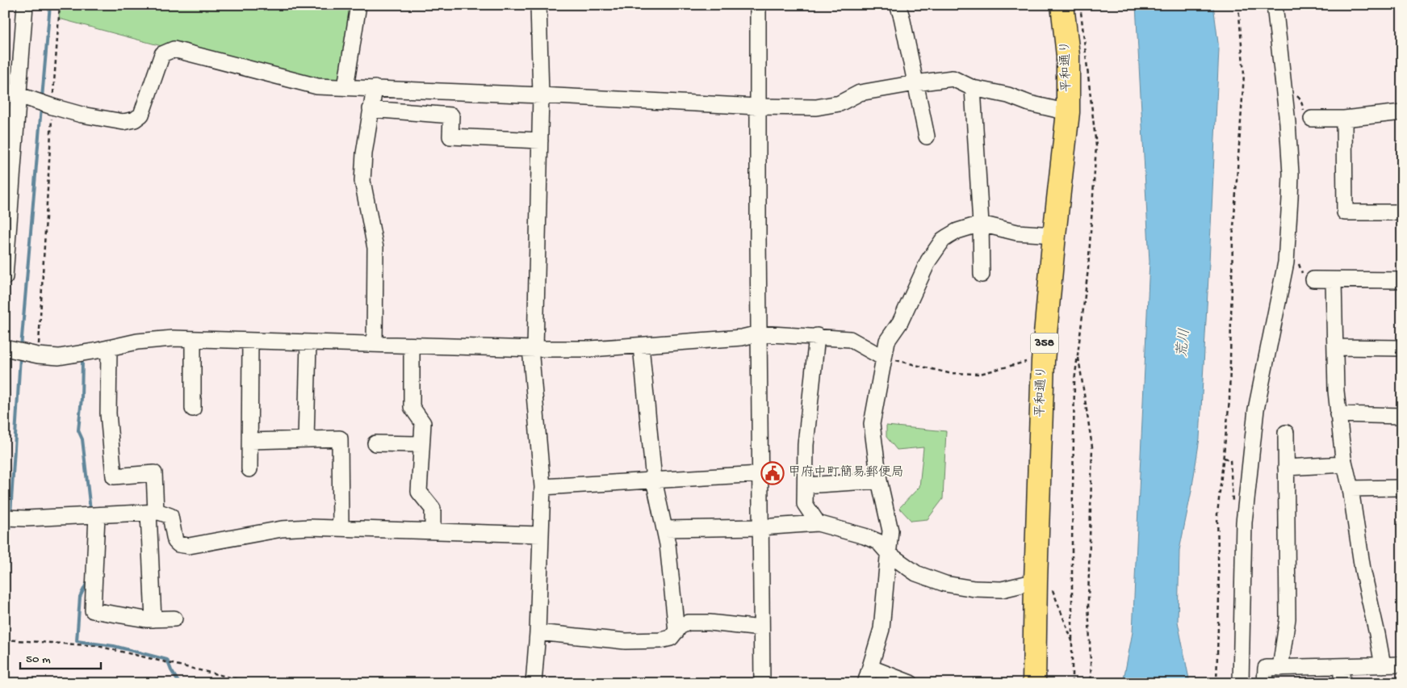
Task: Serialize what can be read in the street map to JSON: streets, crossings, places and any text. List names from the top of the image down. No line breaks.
{"streets":{"highway":["平和通り","358"]},"water":["荒川"],"places":{"public building":["甲府中町簡易郵便局"]},"scale_bar":"50 m"}
